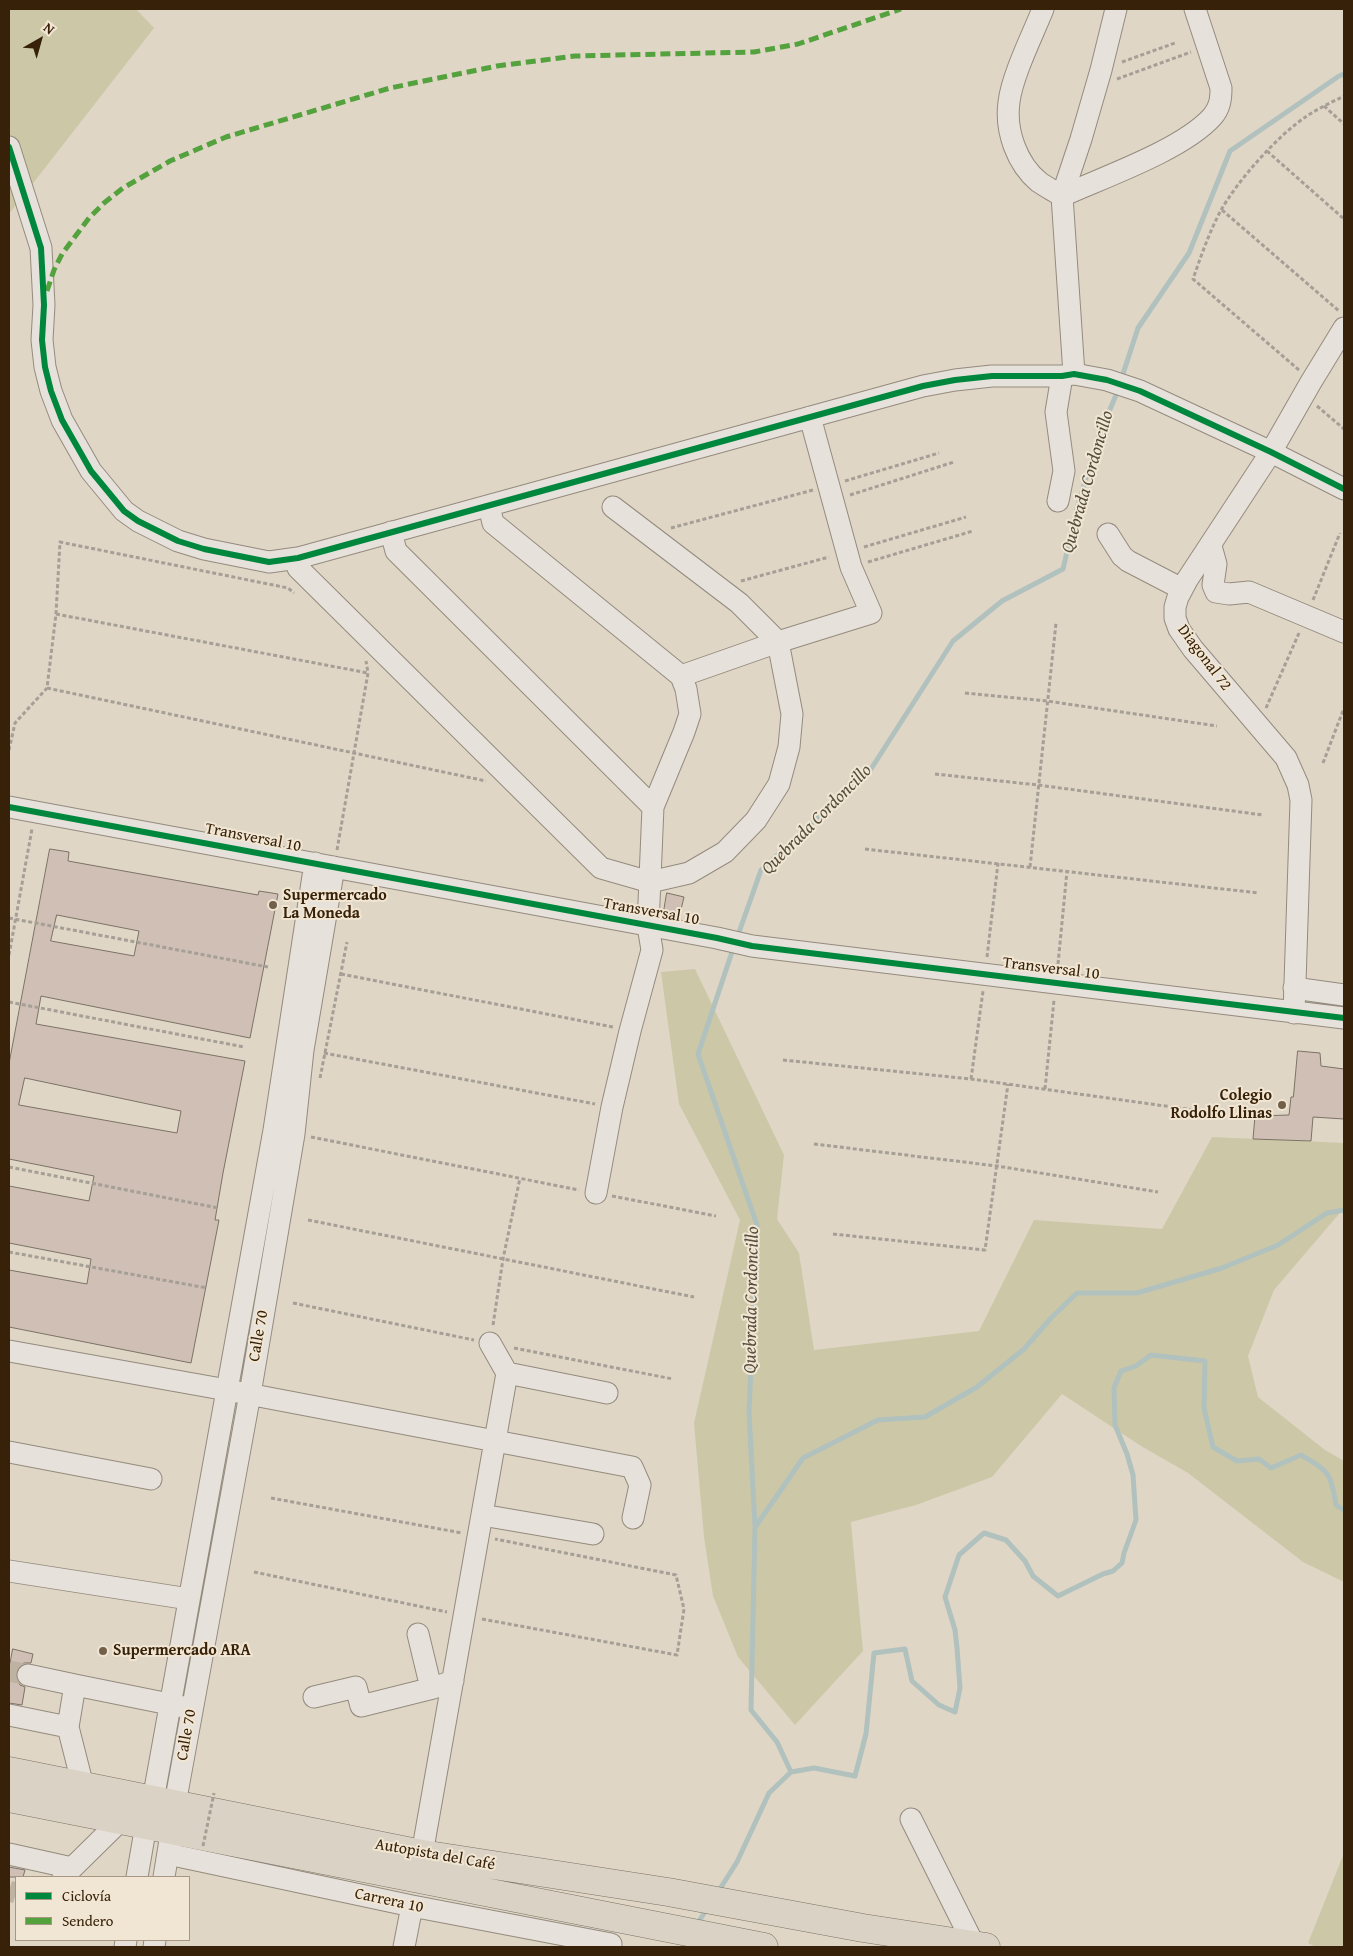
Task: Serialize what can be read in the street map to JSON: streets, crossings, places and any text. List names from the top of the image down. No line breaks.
{"streets":{"highway":["Autopista del Café"],"street":["Diagonal 72","Transversal 10","Calle 70","Carrera 10"]},"crossings":[["Diagonal 72","Transversal 10"],["Transversal 10","Calle 70"],["Calle 70","Autopista del Café"],["Calle 70","Carrera 10"],["Autopista del Café","Carrera 10"]],"water":["Quebrada Cordoncillo"],"places":["Supermercado La Moneda","Colegio Rodolfo Llinas","Supermercado ARA"],"legend":["Ciclovía","Sendero"],"north":"top right"}
